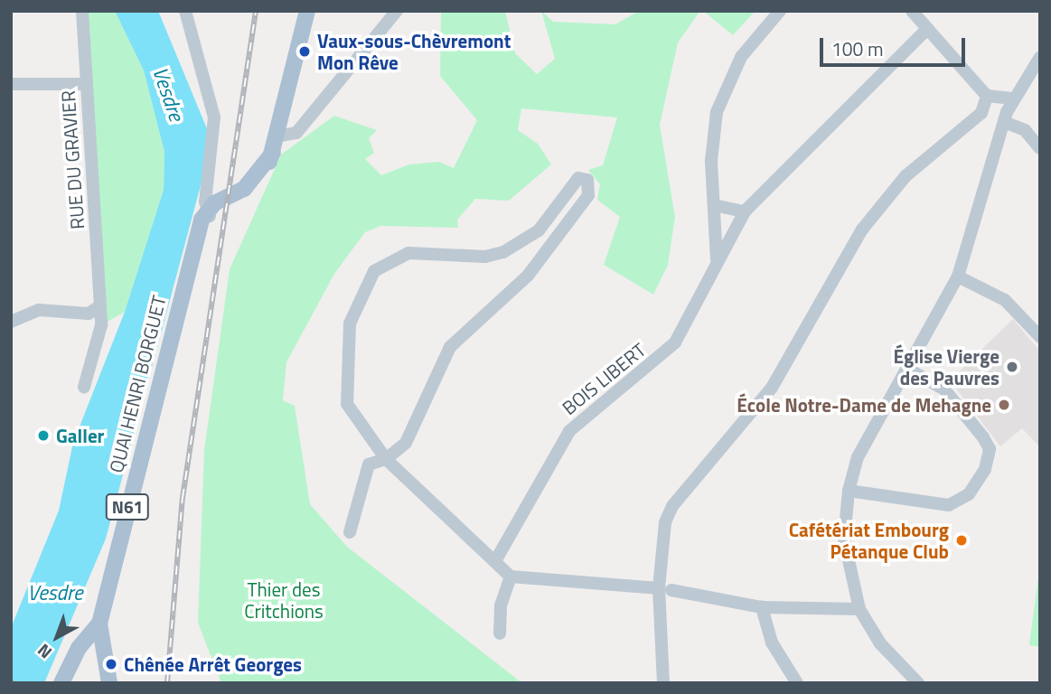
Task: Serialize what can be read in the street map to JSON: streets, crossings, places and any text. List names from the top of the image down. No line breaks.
{"streets":{"main road":["QUAI HENRI BORGUET","N61"],"street":["RUE DU GRAVIER","BOIS LIBERT"]},"crossings":[["QUAI HENRI BORGUET","N61"]],"water":["Vesdre"],"parks":["Thier des Critchions"],"places":["Vaux-sous-Chèvremont Mon Rêve","Église Vierge des Pauvres","École Notre-Dame de Mehagne","Galler","Cafétériat Embourg Pétanque Club","Chênée Arrêt Georges"],"scale_bar":"100 m","north":"bottom left"}
